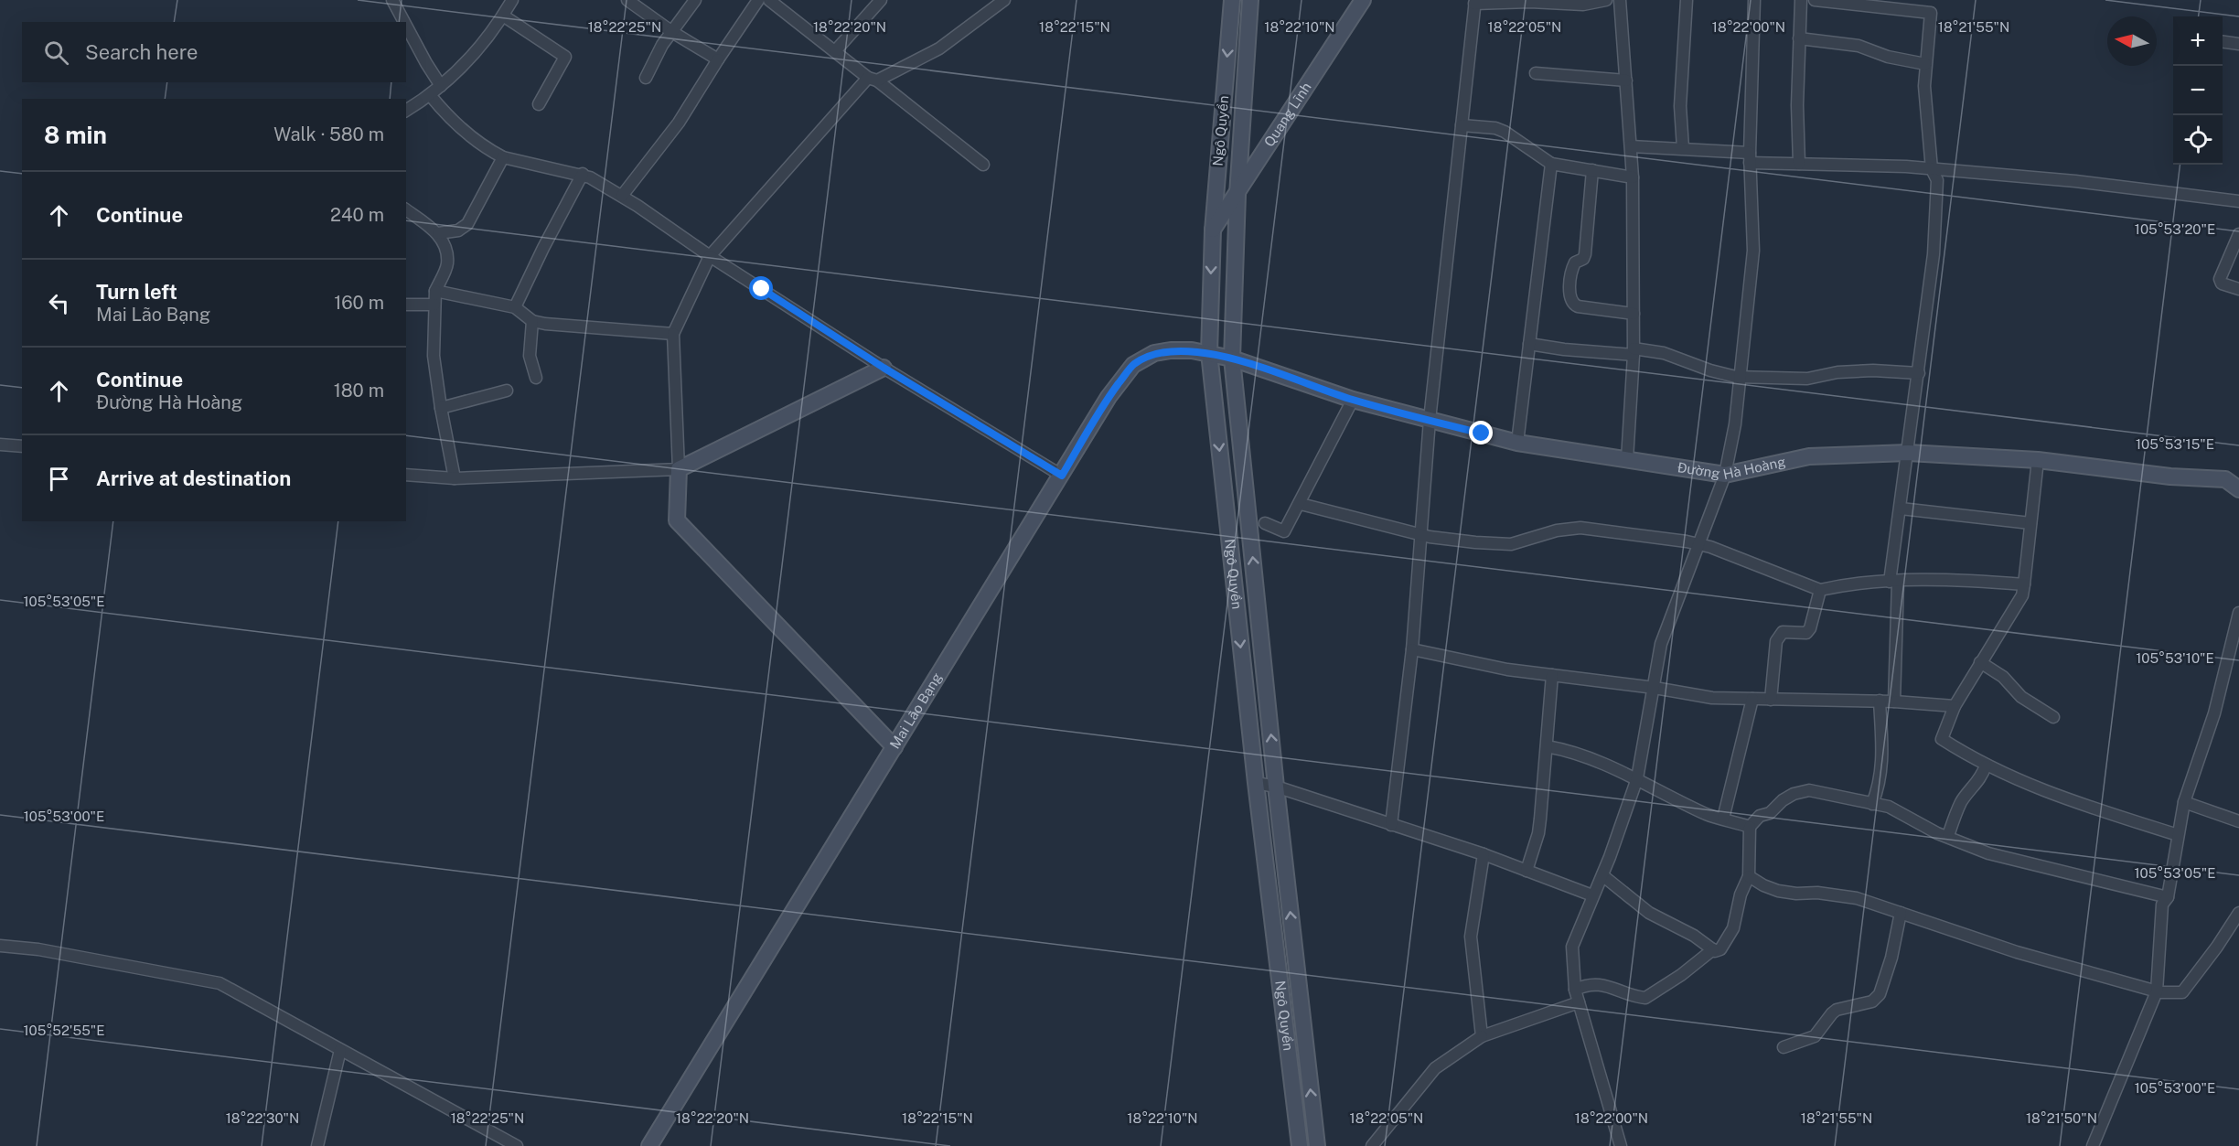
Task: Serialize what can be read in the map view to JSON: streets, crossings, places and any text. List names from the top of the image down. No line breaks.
{"streets":{"street":["Quang Lĩnh","Ngô Quyền","Đường Hà Hoàng","Mai Lão Bạng"]},"crossings":[["Quang Lĩnh","Ngô Quyền"],["Ngô Quyền","Đường Hà Hoàng"],["Ngô Quyền","Mai Lão Bạng"],["Đường Hà Hoàng","Mai Lão Bạng"]],"north":"left","page":{"map_buttons":["+","−"],"search":"Search here","heading":["8 min","Walk · 580 m"],"list":[["Continue","240 m"],["Turn left","Mai Lão Bạng","160 m"],["Continue","Đường Hà Hoàng","180 m"],"Arrive at destination"]},"coordinates":["18°22'25\"N","18°22'20\"N","18°22'15\"N","18°22'10\"N","18°22'05\"N","18°22'00\"N","18°21'55\"N","105°53'20\"E","105°53'15\"E","105°53'05\"E","105°53'10\"E","105°53'00\"E","105°52'55\"E","18°22'30\"N","18°21'50\"N"]}
